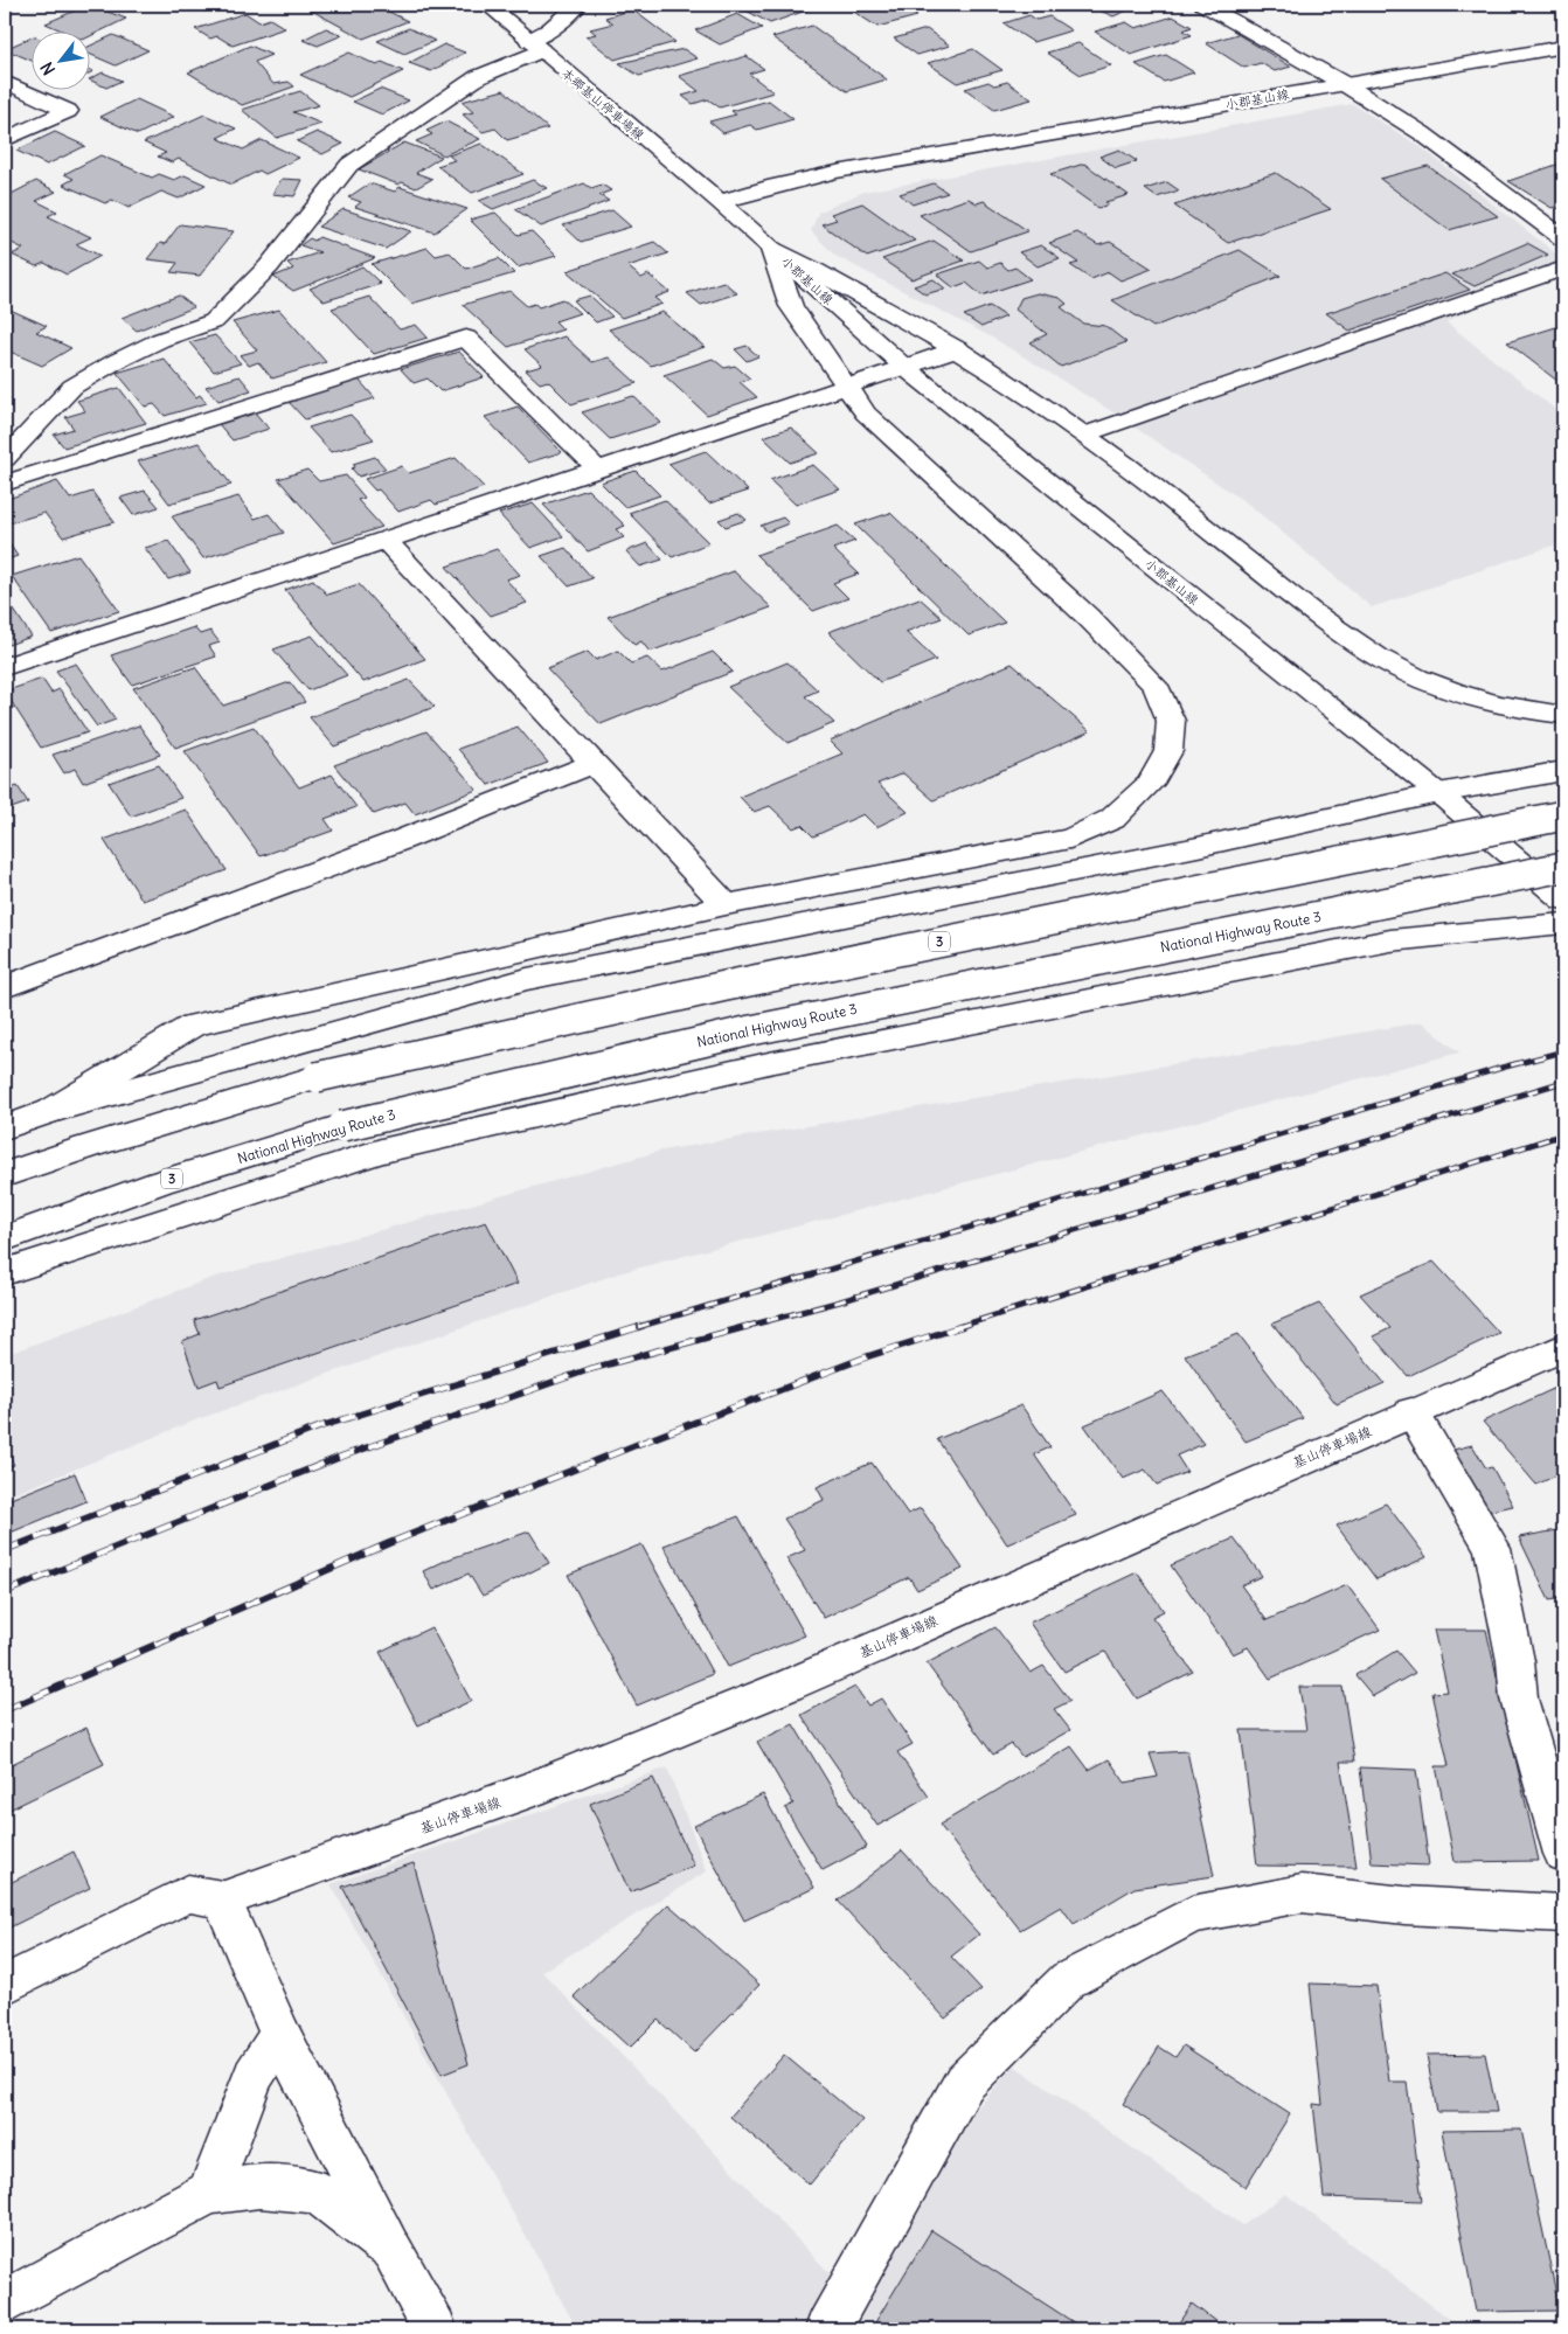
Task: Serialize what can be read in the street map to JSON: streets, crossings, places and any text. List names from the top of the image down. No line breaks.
{"streets":{"main road":["小郡基山線","本郷基山停車場線","National Highway Route 3","3","基山停車場線"]},"crossings":[["小郡基山線","本郷基山停車場線"]],"north":"bottom left"}
